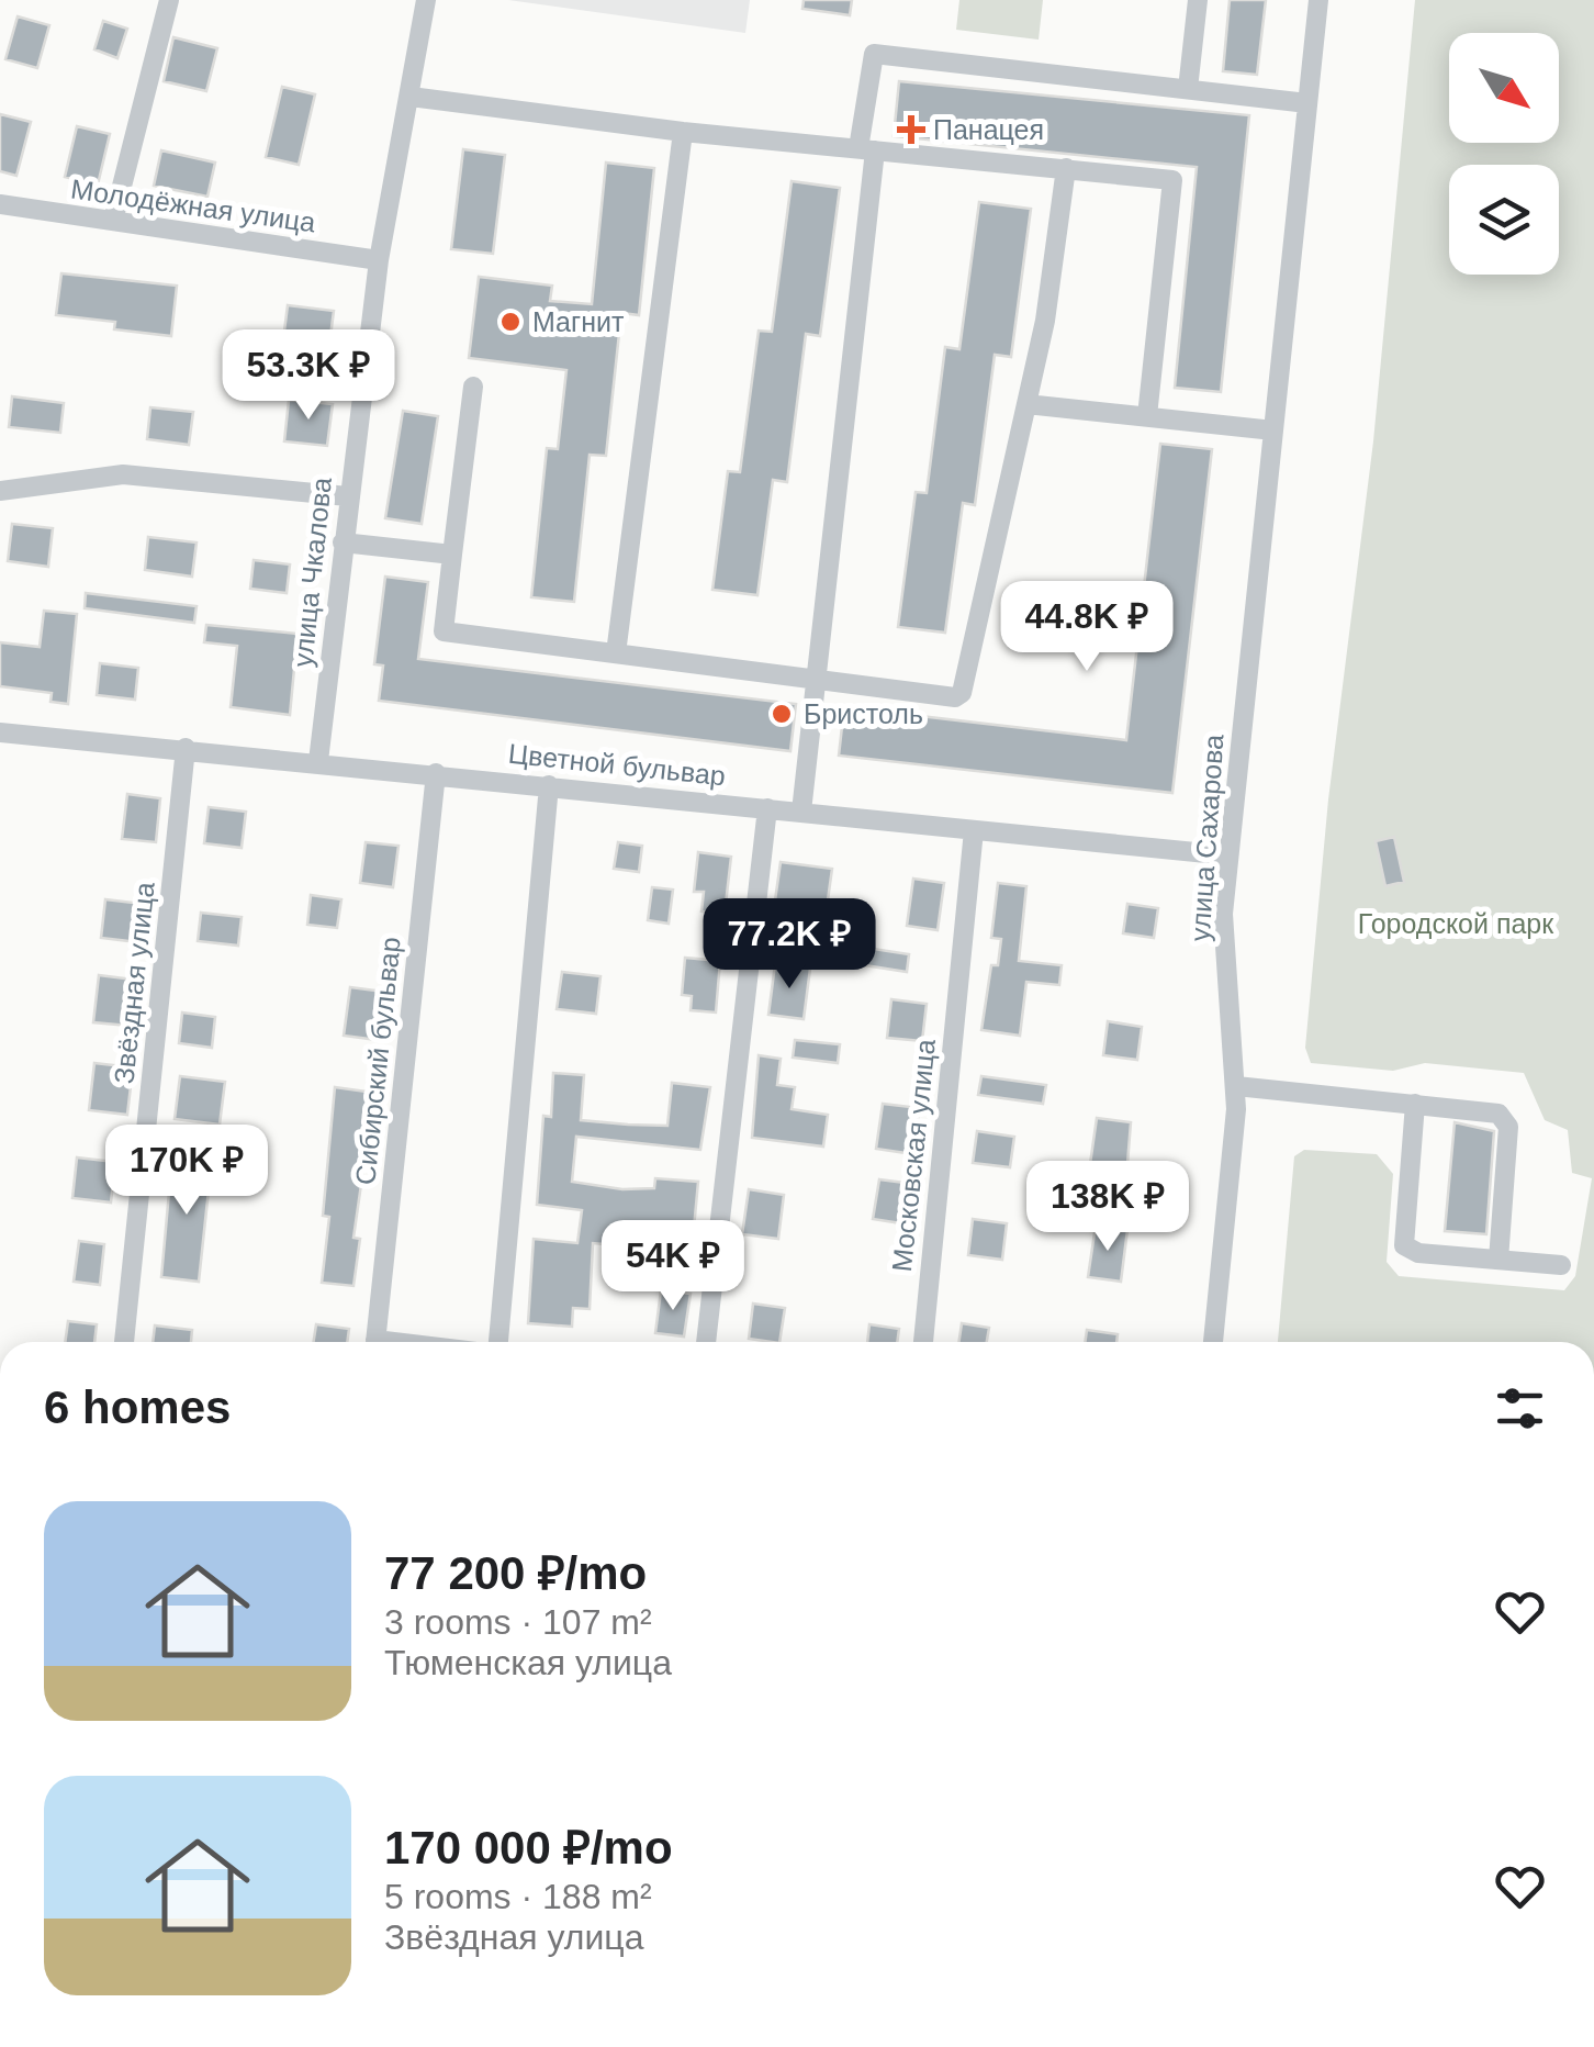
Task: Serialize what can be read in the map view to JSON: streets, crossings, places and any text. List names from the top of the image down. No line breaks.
{"streets":{"street":["Молодёжная улица","улица Чкалова","Цветной бульвар","улица Сахарова","Звёздная улица","Сибирский бульвар","Московская улица"]},"crossings":[["Молодёжная улица","улица Чкалова"],["улица Чкалова","Цветной бульвар"],["Цветной бульвар","улица Сахарова"],["Цветной бульвар","Звёздная улица"],["Цветной бульвар","Сибирский бульвар"],["Цветной бульвар","Московская улица"]],"parks":["Городской парк"],"places":{"health":["Панацея"],"other":["Магнит","Бристоль"]},"north":"bottom right","page":{"price":["53.3K ₽","44.8K ₽","77.2K ₽","170K ₽","138K ₽","54K ₽"],"heading":"6 homes","list":[{"name":"77 200 ₽/mo","note":"3 rooms · 107 m² · Тюменская улица"},{"name":"170 000 ₽/mo","note":"5 rooms · 188 m² · Звёздная улица"}]}}
